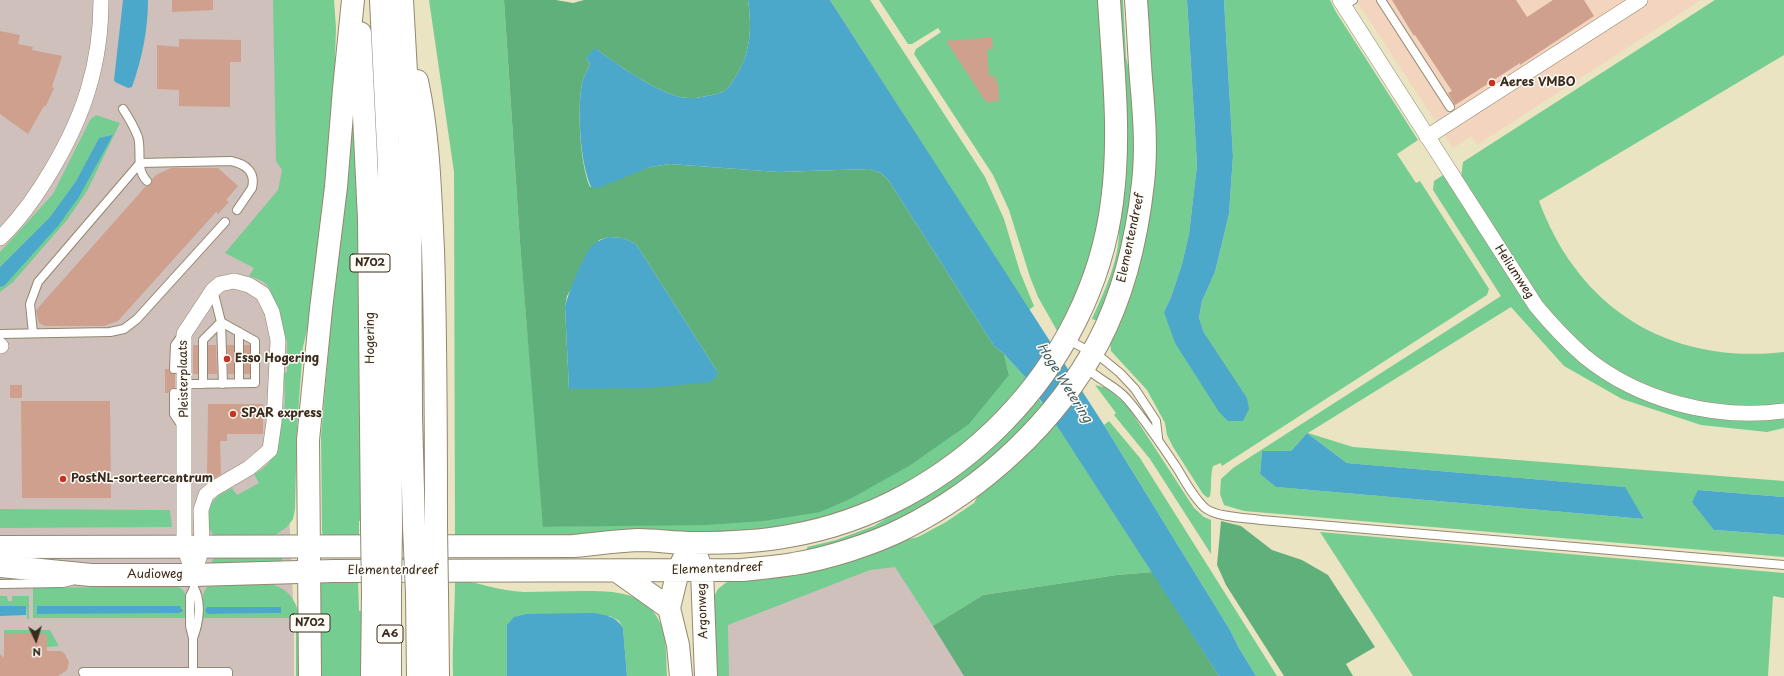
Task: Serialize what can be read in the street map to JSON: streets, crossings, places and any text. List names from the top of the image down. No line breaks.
{"streets":{"main road":["Elementendreef","N702","Hogering","Audioweg","Argonweg","A6"],"street":["Heliumweg","Pleisterplaats"]},"crossings":[["Elementendreef","N702"],["Elementendreef","Audioweg"],["Elementendreef","Argonweg"],["N702","Audioweg"],["Hogering","A6"],["Pleisterplaats","Audioweg"]],"water":["Hoge Wetering"],"places":["Aeres VMBO","Esso Hogering","SPAR express","PostNL-sorteercentrum"],"north":"bottom"}
